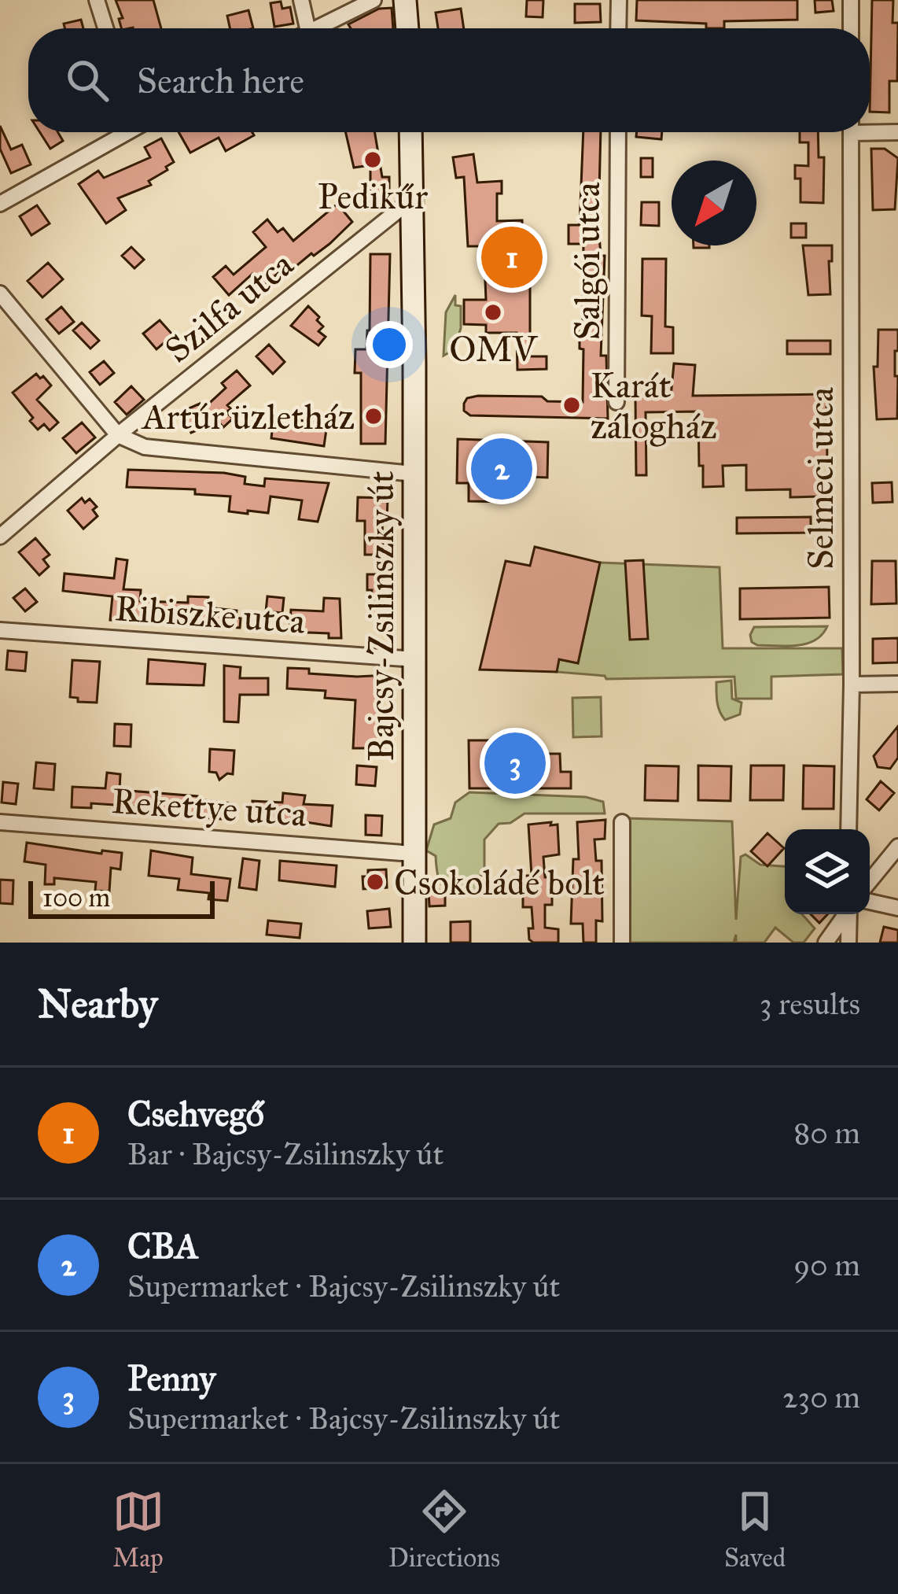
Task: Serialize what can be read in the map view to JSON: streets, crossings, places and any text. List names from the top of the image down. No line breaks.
{"streets":{"main road":["Bajcsy-Zsilinszky út"],"street":["Salgói utca","Szilfa utca","Selmeci utca","Ribiszke utca","Rekettye utca"]},"crossings":[["Szilfa utca","Bajcsy-Zsilinszky út"],["Ribiszke utca","Bajcsy-Zsilinszky út"],["Bajcsy-Zsilinszky út","Rekettye utca"]],"places":["Pedikűr","OMV","Karát zálogház","Artúr üzletház","Csokoládé bolt"],"scale_bar":"100 m","north":"bottom left","page":{"search":"Search here","pins":["1","2","3"],"scale":"100 m","heading":["Nearby","3 results"],"list":[{"mark":"1","name":"Csehvegő","note":"Bar · Bajcsy-Zsilinszky út","value":"80 m"},{"mark":"2","name":"CBA","note":"Supermarket · Bajcsy-Zsilinszky út","value":"90 m"},{"mark":"3","name":"Penny","note":"Supermarket · Bajcsy-Zsilinszky út","value":"230 m"}],"nav":["Map","Directions","Saved"]}}
